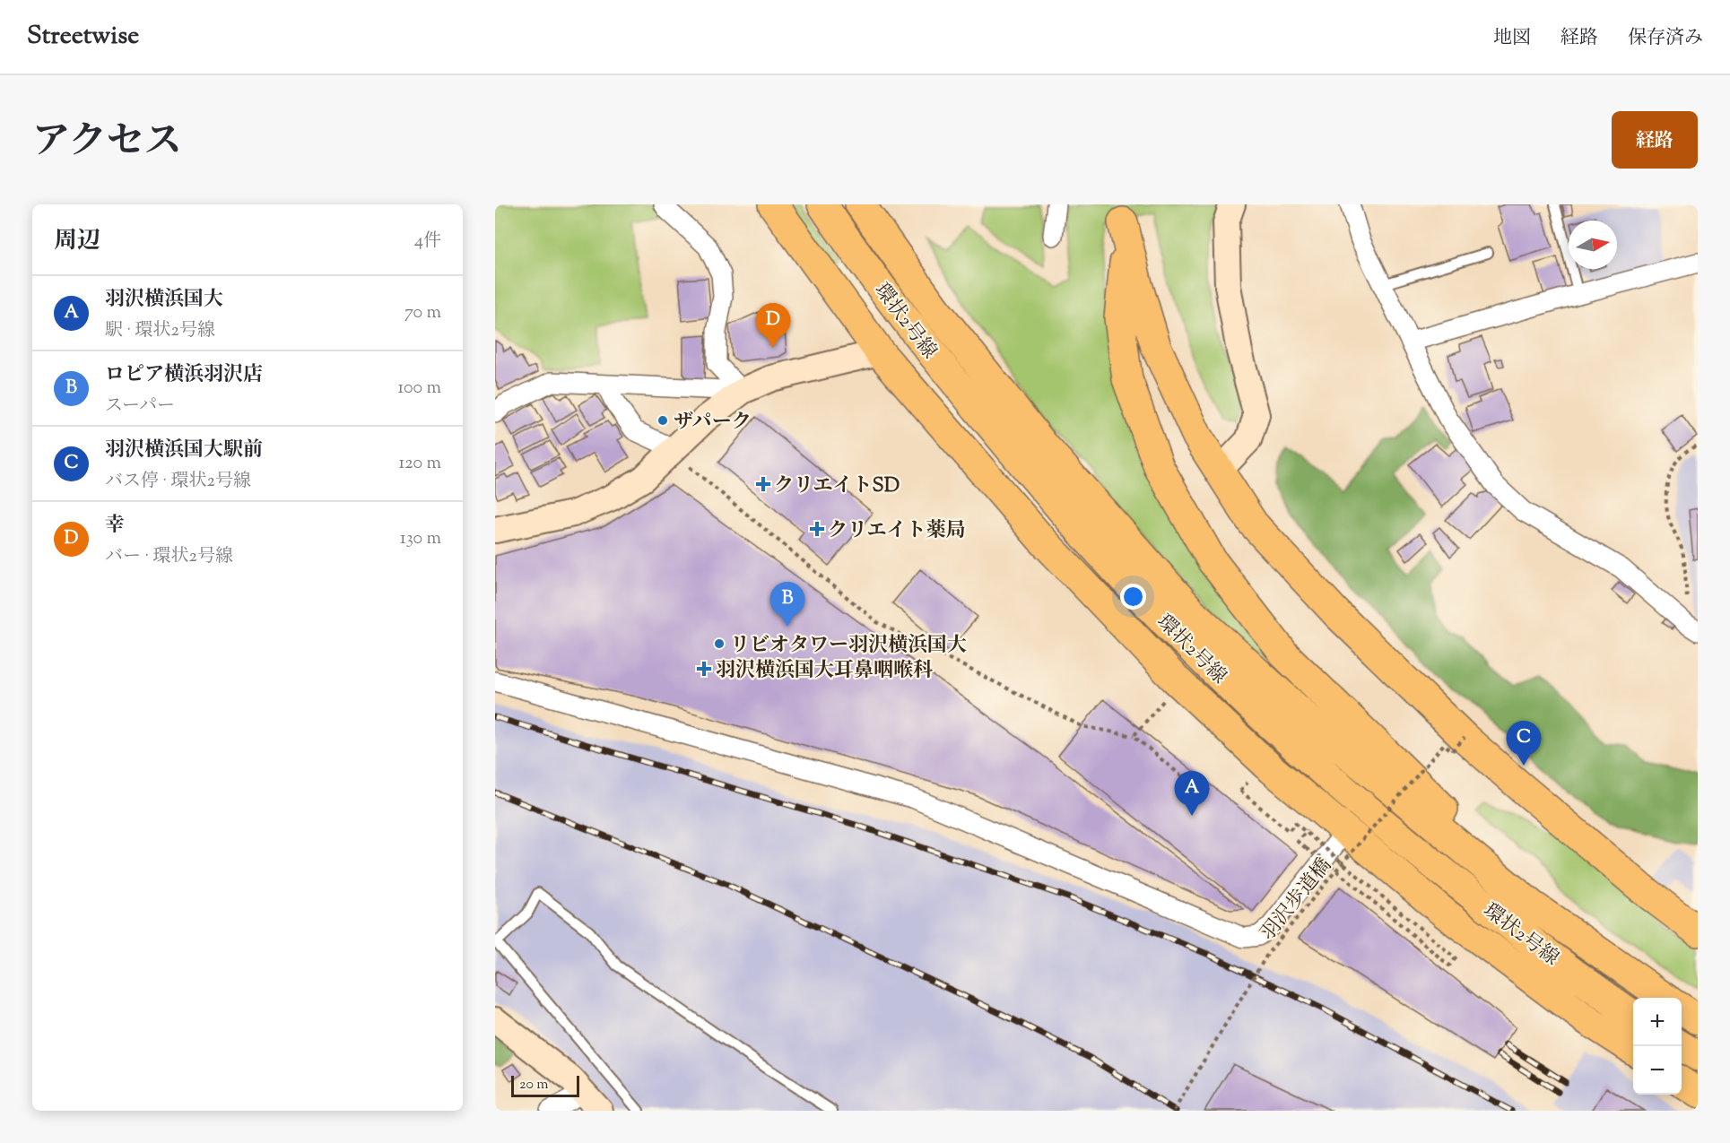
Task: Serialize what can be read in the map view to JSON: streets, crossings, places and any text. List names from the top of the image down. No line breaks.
{"streets":{"main road":["環状2号線"],"path":["羽沢歩道橋"]},"places":{"other":["ザパーク","リビオタワー羽沢横浜国大"],"health":["クリエイトSD","クリエイト薬局","羽沢横浜国大耳鼻咽喉科"]},"scale_bar":"20 m","north":"right","page":{"header":"Streetwise","nav":["地図","経路","保存済み"],"title":"アクセス","buttons":"経路","heading":["周辺","4件"],"list":[{"mark":"A","name":"羽沢横浜国大","note":"駅 · 環状2号線","value":"70 m"},{"mark":"B","name":"ロピア横浜羽沢店","note":"スーパー","value":"100 m"},{"mark":"C","name":"羽沢横浜国大駅前","note":"バス停 · 環状2号線","value":"120 m"},{"mark":"D","name":"幸","note":"バー · 環状2号線","value":"130 m"}],"pins":["D","B","C","A"],"map_buttons":["+","−"],"scale":"20 m"}}
